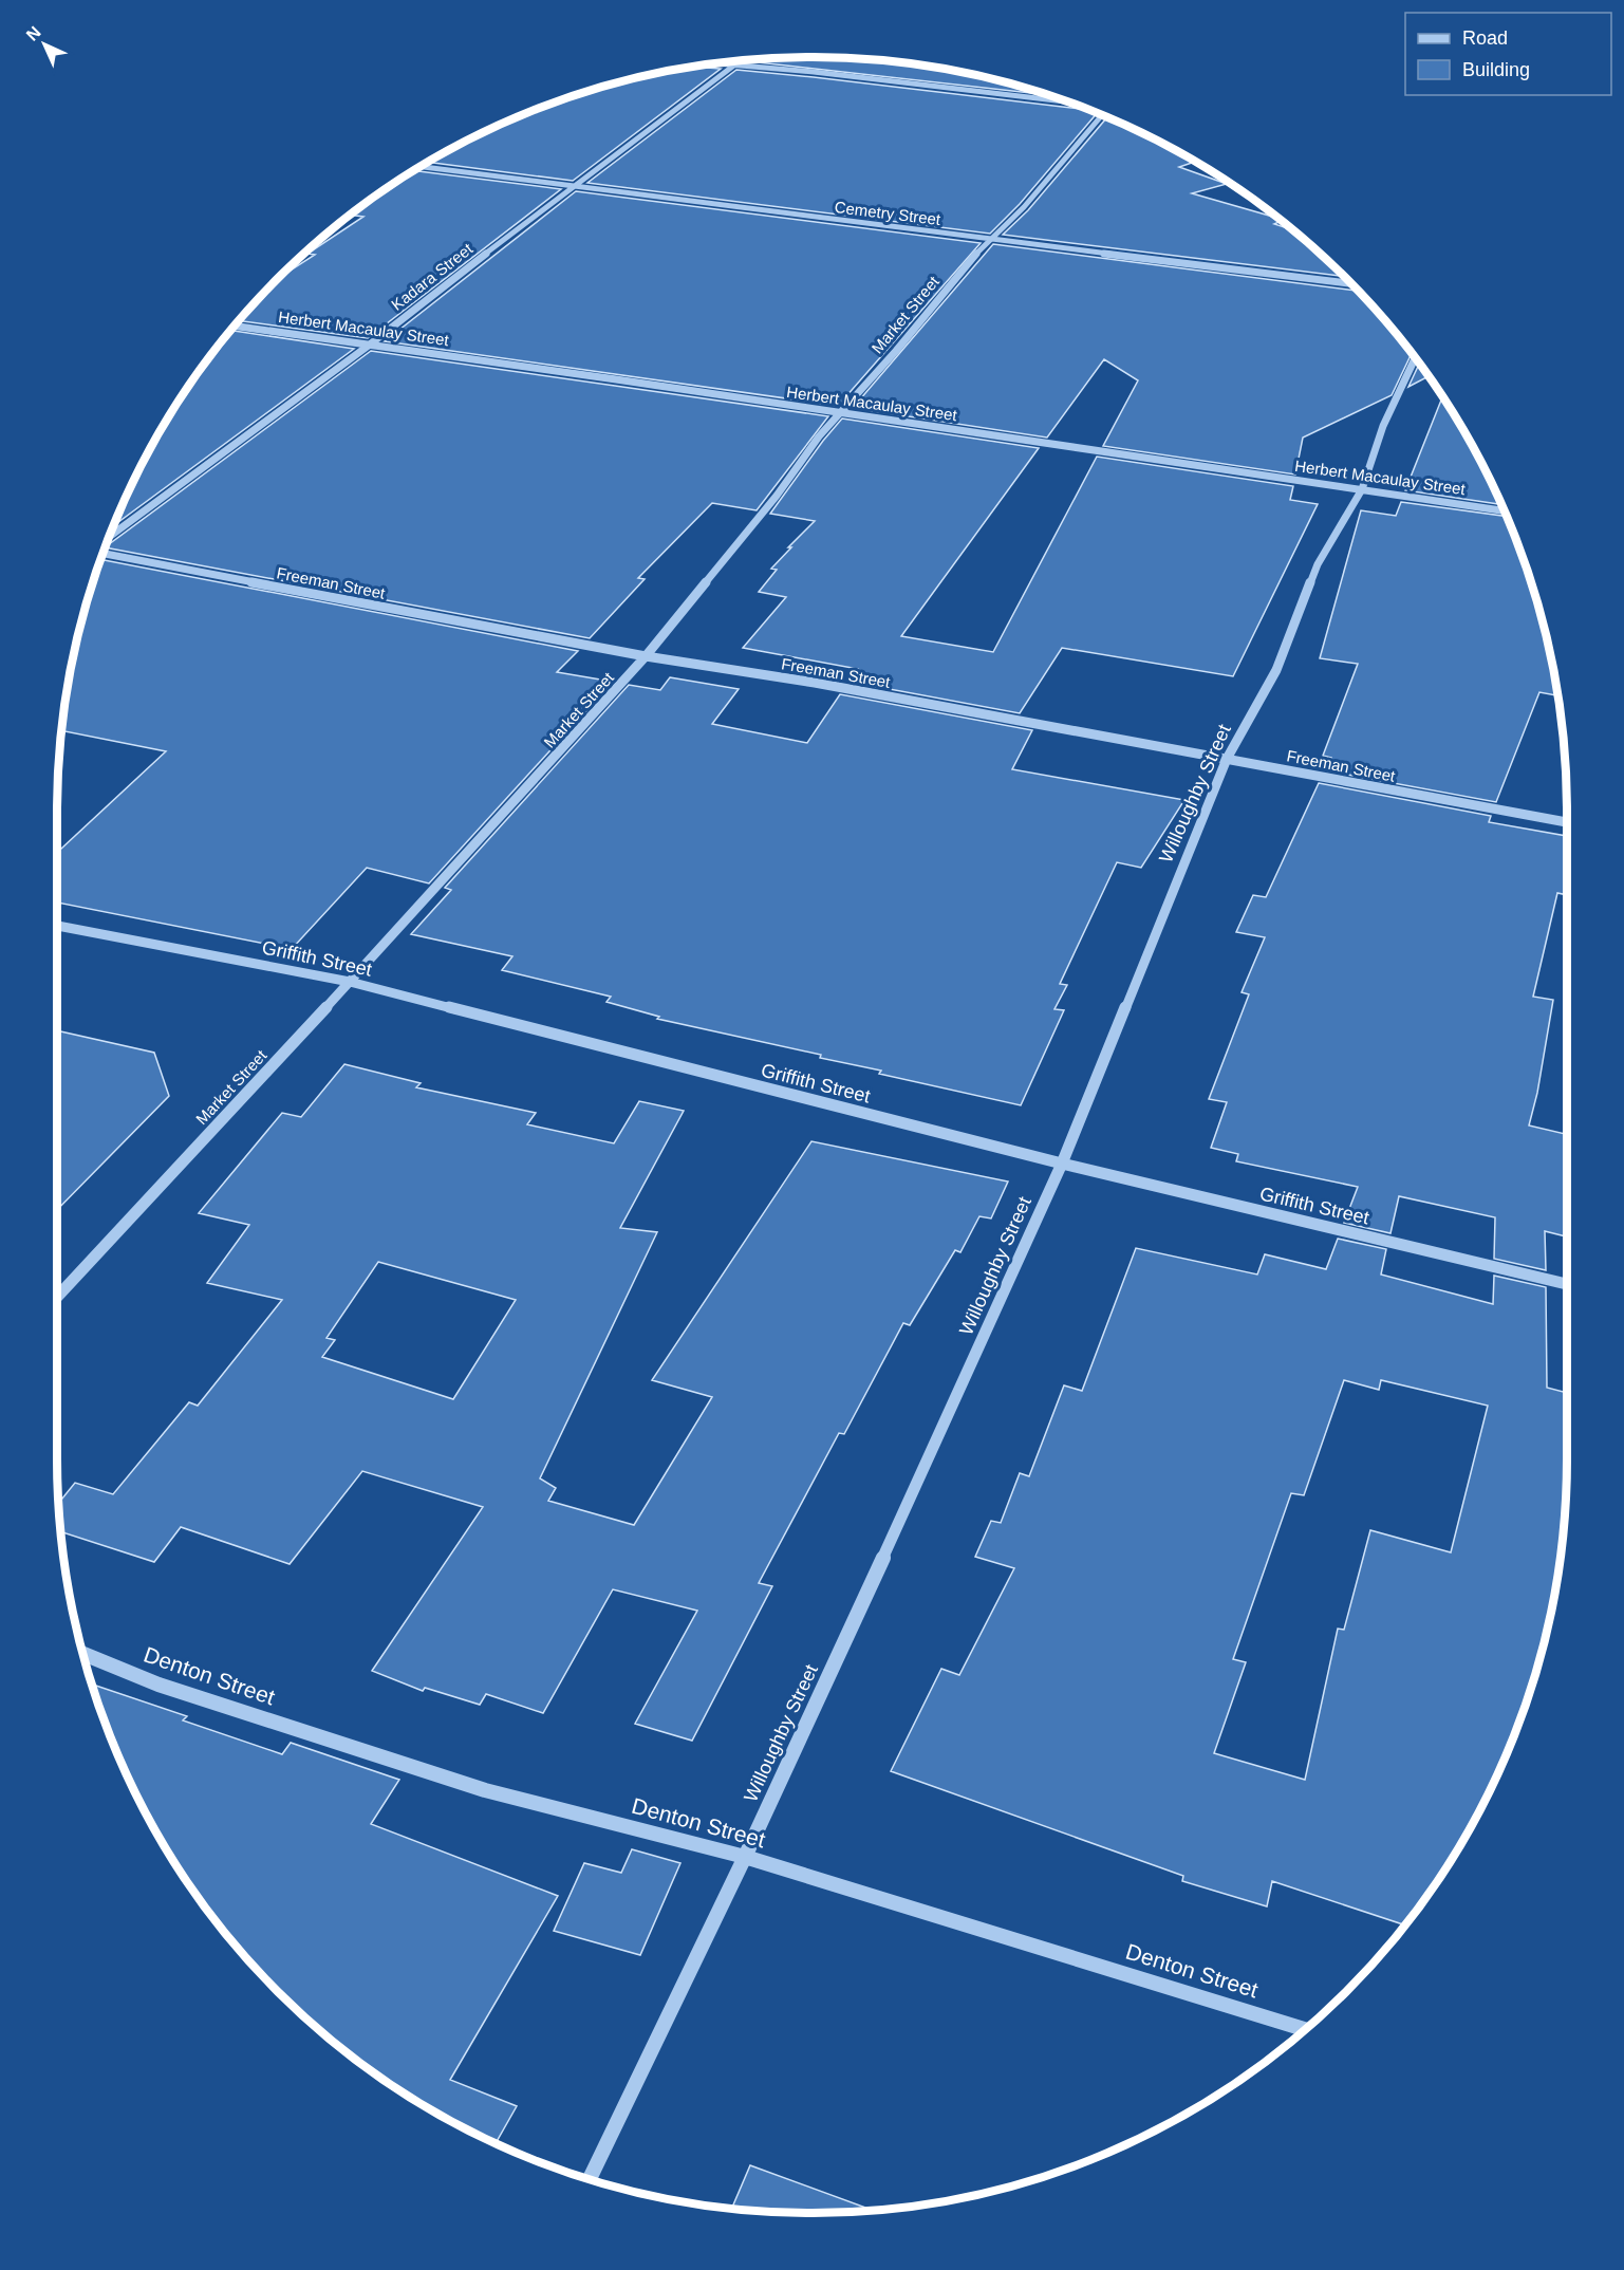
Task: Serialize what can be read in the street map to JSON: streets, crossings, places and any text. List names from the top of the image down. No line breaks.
{"streets":{"street":["Cemetry Street","Kadara Street","Market Street","Herbert Macaulay Street","Freeman Street","Willoughby Street","Griffith Street","Denton Street"]},"crossings":[["Cemetry Street","Kadara Street"],["Cemetry Street","Market Street"],["Kadara Street","Herbert Macaulay Street"],["Market Street","Herbert Macaulay Street"],["Market Street","Freeman Street"],["Market Street","Griffith Street"],["Herbert Macaulay Street","Willoughby Street"],["Freeman Street","Willoughby Street"],["Willoughby Street","Griffith Street"],["Willoughby Street","Denton Street"]],"legend":["Road","Building"],"north":"top left"}
